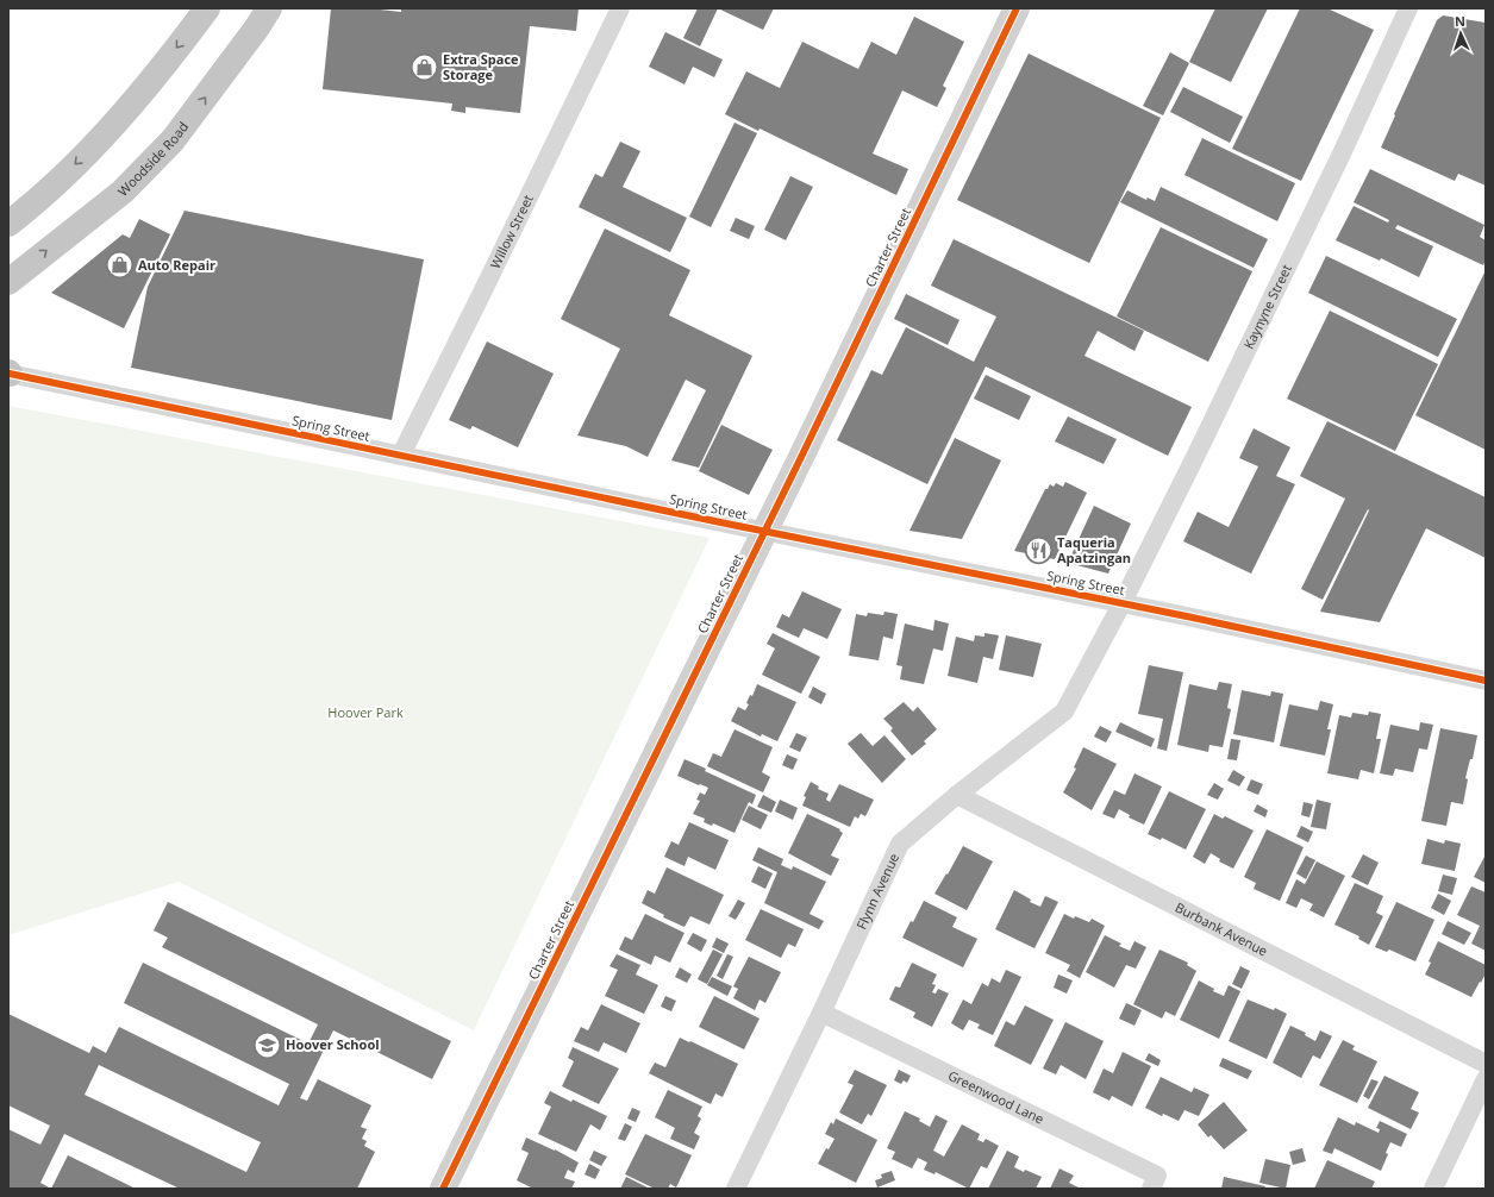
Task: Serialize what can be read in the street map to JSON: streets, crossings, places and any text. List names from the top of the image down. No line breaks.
{"streets":{"highway":["Woodside Road"],"street":["Willow Street","Charter Street","Kaynyne Street","Spring Street","Flynn Avenue","Burbank Avenue","Greenwood Lane"]},"crossings":[["Willow Street","Spring Street"],["Charter Street","Spring Street"],["Kaynyne Street","Spring Street"],["Kaynyne Street","Flynn Avenue"],["Spring Street","Flynn Avenue"],["Flynn Avenue","Burbank Avenue"],["Flynn Avenue","Greenwood Lane"]],"parks":["Hoover Park"],"places":{"shop":["Extra Space Storage","Auto Repair"],"restaurant":["Taqueria Apatzingan"],"school or university":["Hoover School"]},"north":"top"}
